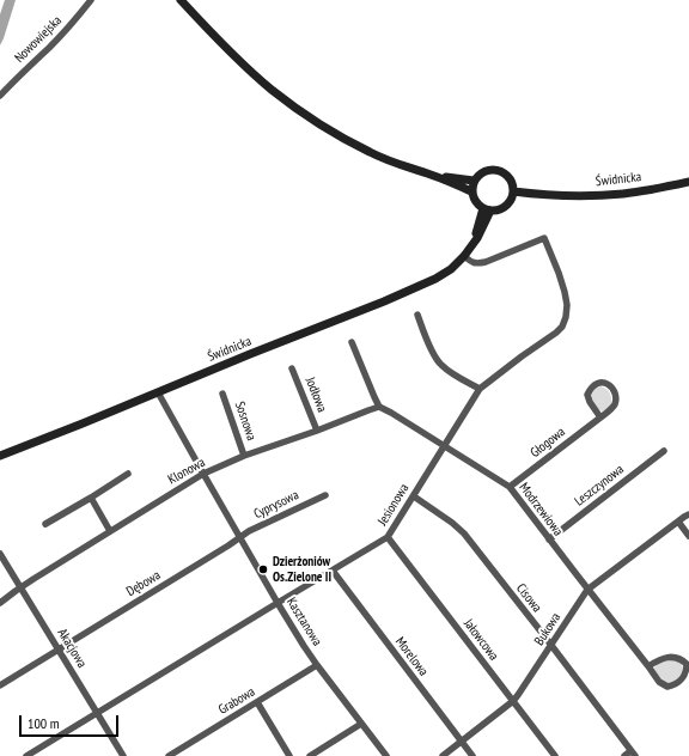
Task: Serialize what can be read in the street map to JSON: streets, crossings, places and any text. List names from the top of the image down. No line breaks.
{"streets":{"main road":["Świdnicka"],"street":["Nowowiejska","Jodłowa","Sosnowa","Głogowa","Klonowa","Leszczynowa","Cyprysowa","Jesionowa","Modrzewiowa","Dębowa","Cisowa","Kasztanowa","Bukowa","Jałowcowa","Akacjowa","Morelowa","Grabowa"]},"crossings":[["Świdnicka","Jesionowa"],["Świdnicka","Kasztanowa"],["Jodłowa","Klonowa"],["Sosnowa","Klonowa"],["Głogowa","Modrzewiowa"],["Klonowa","Modrzewiowa"],["Klonowa","Kasztanowa"],["Klonowa","Akacjowa"],["Leszczynowa","Modrzewiowa"],["Cyprysowa","Dębowa"],["Cyprysowa","Kasztanowa"],["Jesionowa","Modrzewiowa"],["Jesionowa","Cisowa"],["Jesionowa","Kasztanowa"],["Jesionowa","Jałowcowa"],["Jesionowa","Akacjowa"],["Jesionowa","Morelowa"],["Modrzewiowa","Bukowa"],["Dębowa","Kasztanowa"],["Dębowa","Akacjowa"],["Cisowa","Bukowa"],["Kasztanowa","Grabowa"],["Bukowa","Jałowcowa"],["Bukowa","Morelowa"]],"places":["Dzierżoniów Os.Zielone II"],"scale_bar":"100 m"}
